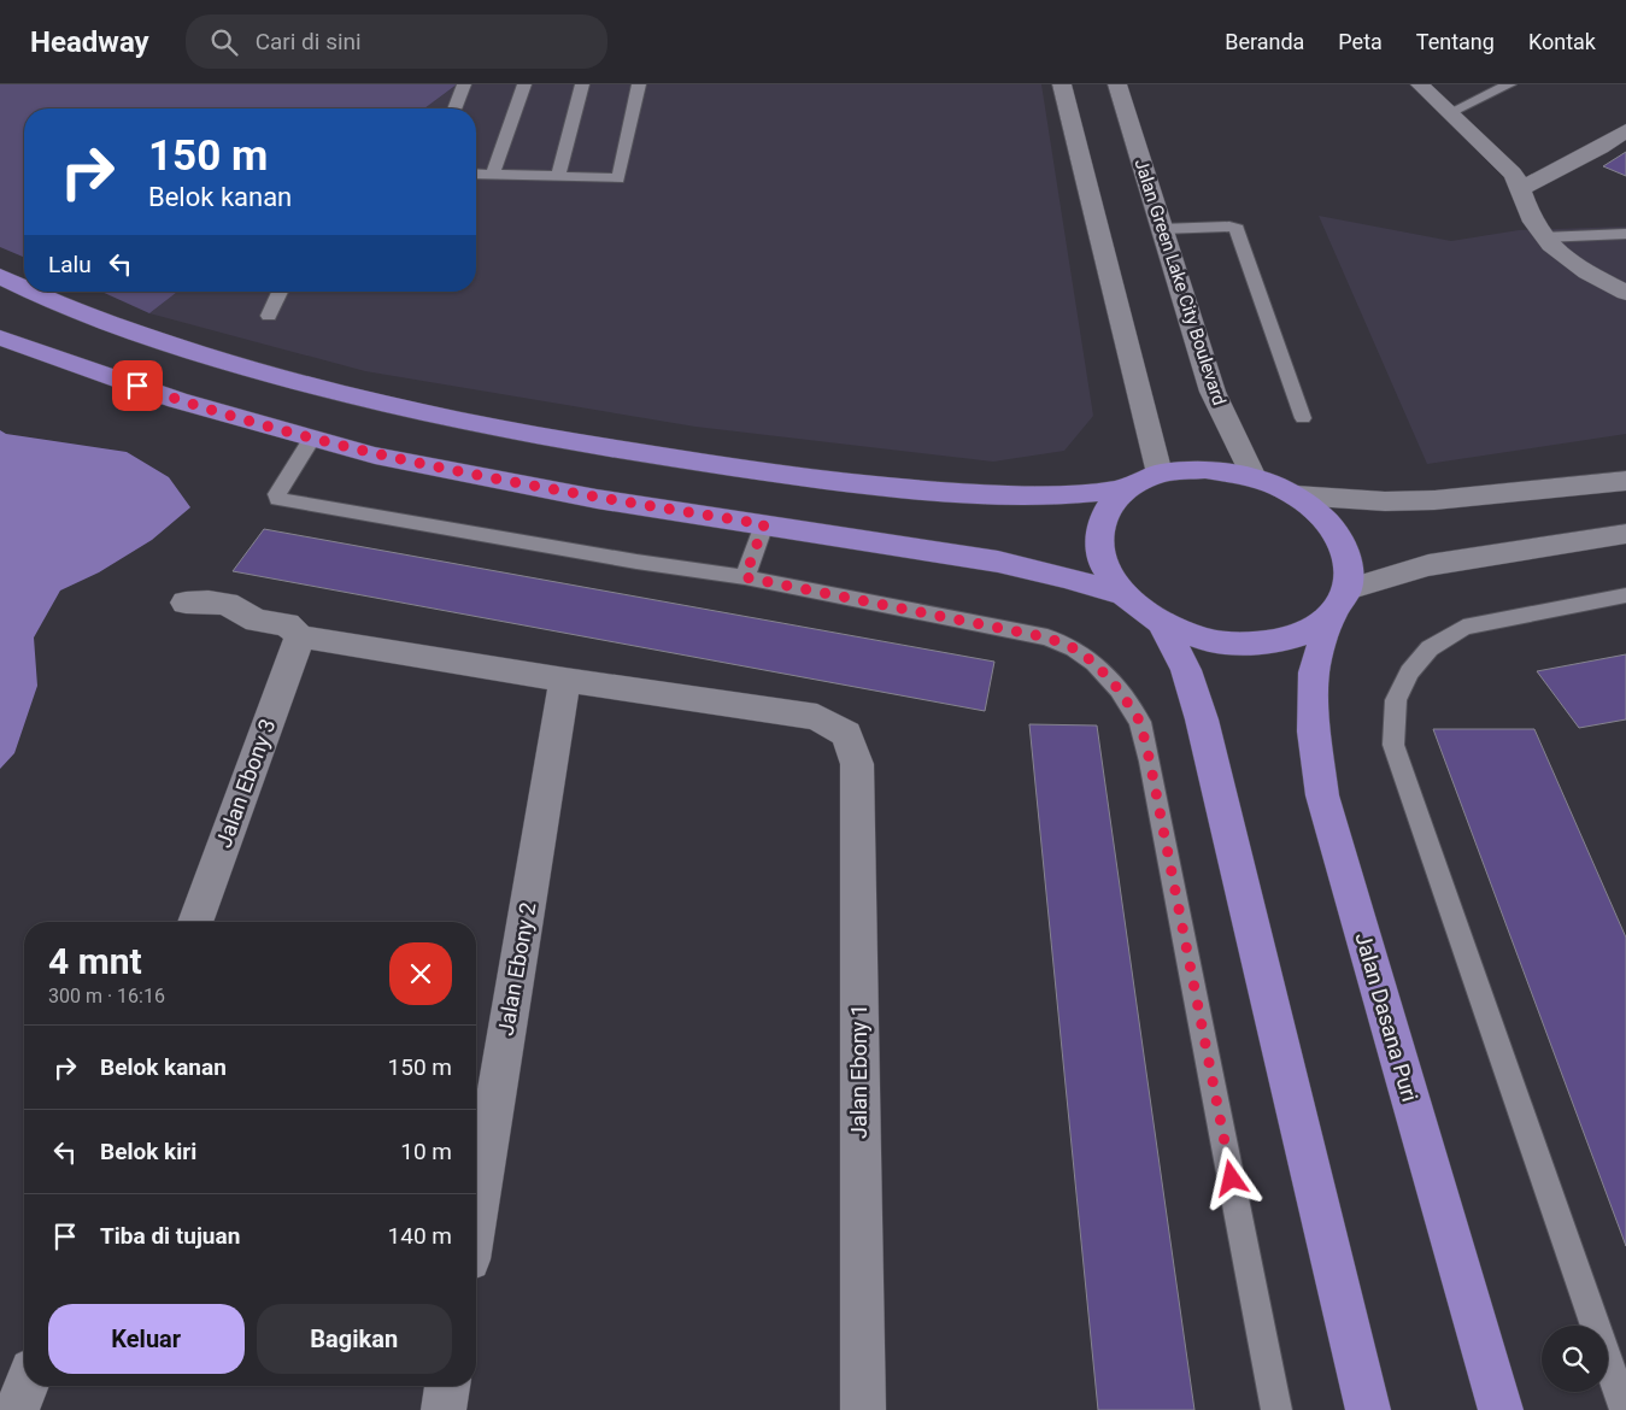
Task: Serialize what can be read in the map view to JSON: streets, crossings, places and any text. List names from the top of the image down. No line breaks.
{"streets":{"main road":["Jalan Dasana Puri"],"street":["Jalan Green Lake City Boulevard","Jalan Ebony 3","Jalan Ebony 2","Jalan Ebony 1"]},"crossings":[["Jalan Green Lake City Boulevard","Jalan Dasana Puri"],["Jalan Ebony 2","Jalan Ebony 1"]],"page":{"header":"Headway","search":"Cari di sini","nav":["Beranda","Peta","Tentang","Kontak"],"turn":["150 m","Belok kanan"],"then":"Lalu","heading":["4 mnt","300 m · 16:16"],"list":[{"name":"Belok kanan","value":"150 m"},{"name":"Belok kiri","value":"10 m"},{"name":"Tiba di tujuan","value":"140 m"}],"buttons":["Keluar","Bagikan"]}}
